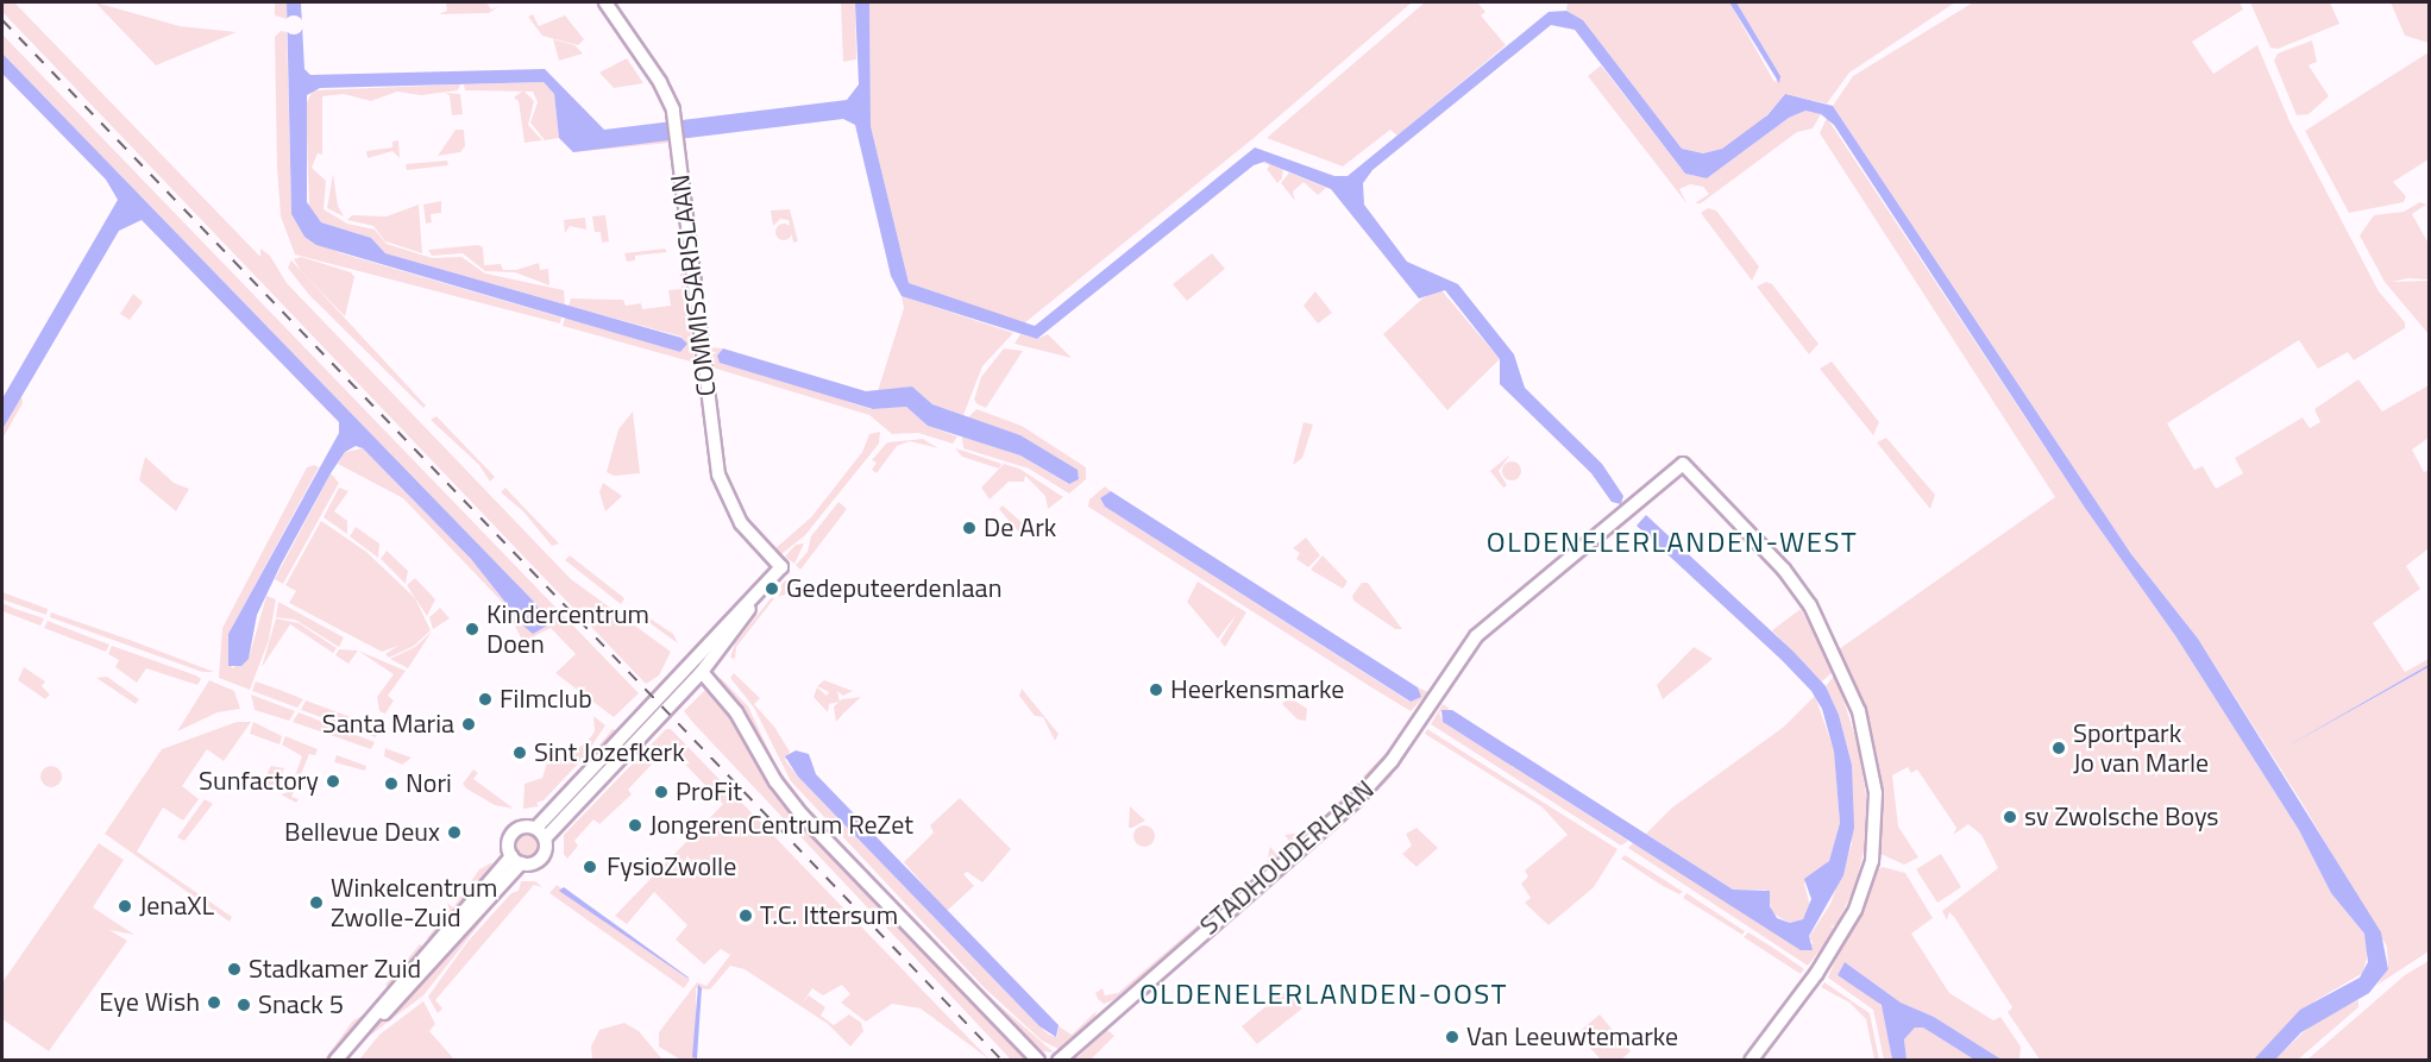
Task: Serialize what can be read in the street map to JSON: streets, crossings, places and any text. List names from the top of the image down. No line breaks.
{"streets":{"street":["COMMISSARISLAAN","STADHOUDERLAAN"]},"districts":["OLDENELERLANDEN-WEST","OLDENELERLANDEN-OOST"],"places":["De Ark","Gedeputeerdenlaan","Kindercentrum Doen","Heerkensmarke","Filmclub","Santa Maria","Sportpark Jo van Marle","Sint Jozefkerk","Sunfactory","Nori","ProFit","sv Zwolsche Boys","JongerenCentrum ReZet","Bellevue Deux","FysioZwolle","Winkelcentrum Zwolle-Zuid","JenaXL","T.C. Ittersum","Stadkamer Zuid","Eye Wish","Snack 5","Van Leeuwtemarke"]}
